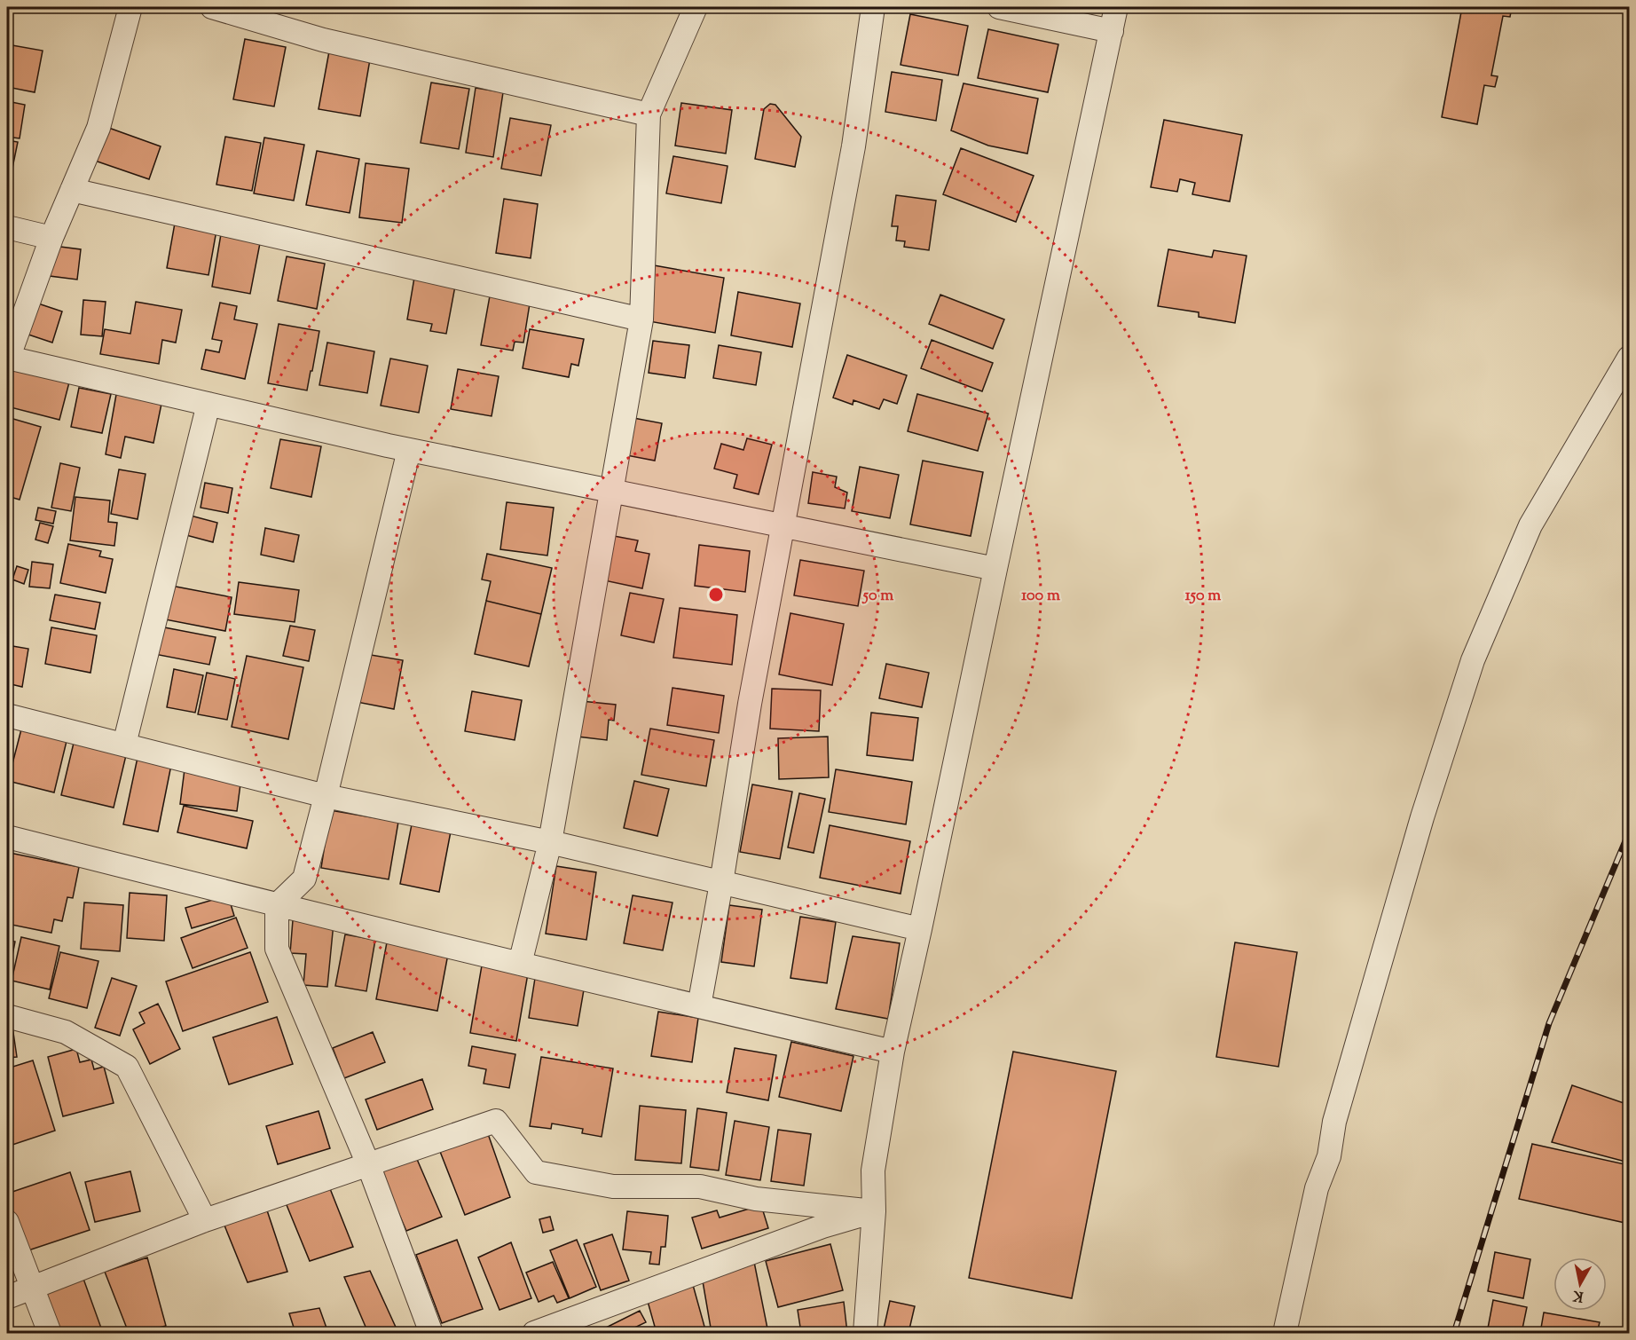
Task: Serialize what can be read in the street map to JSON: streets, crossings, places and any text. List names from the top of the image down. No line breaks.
{"north":"bottom","rings":["50 m","100 m","150 m"]}
